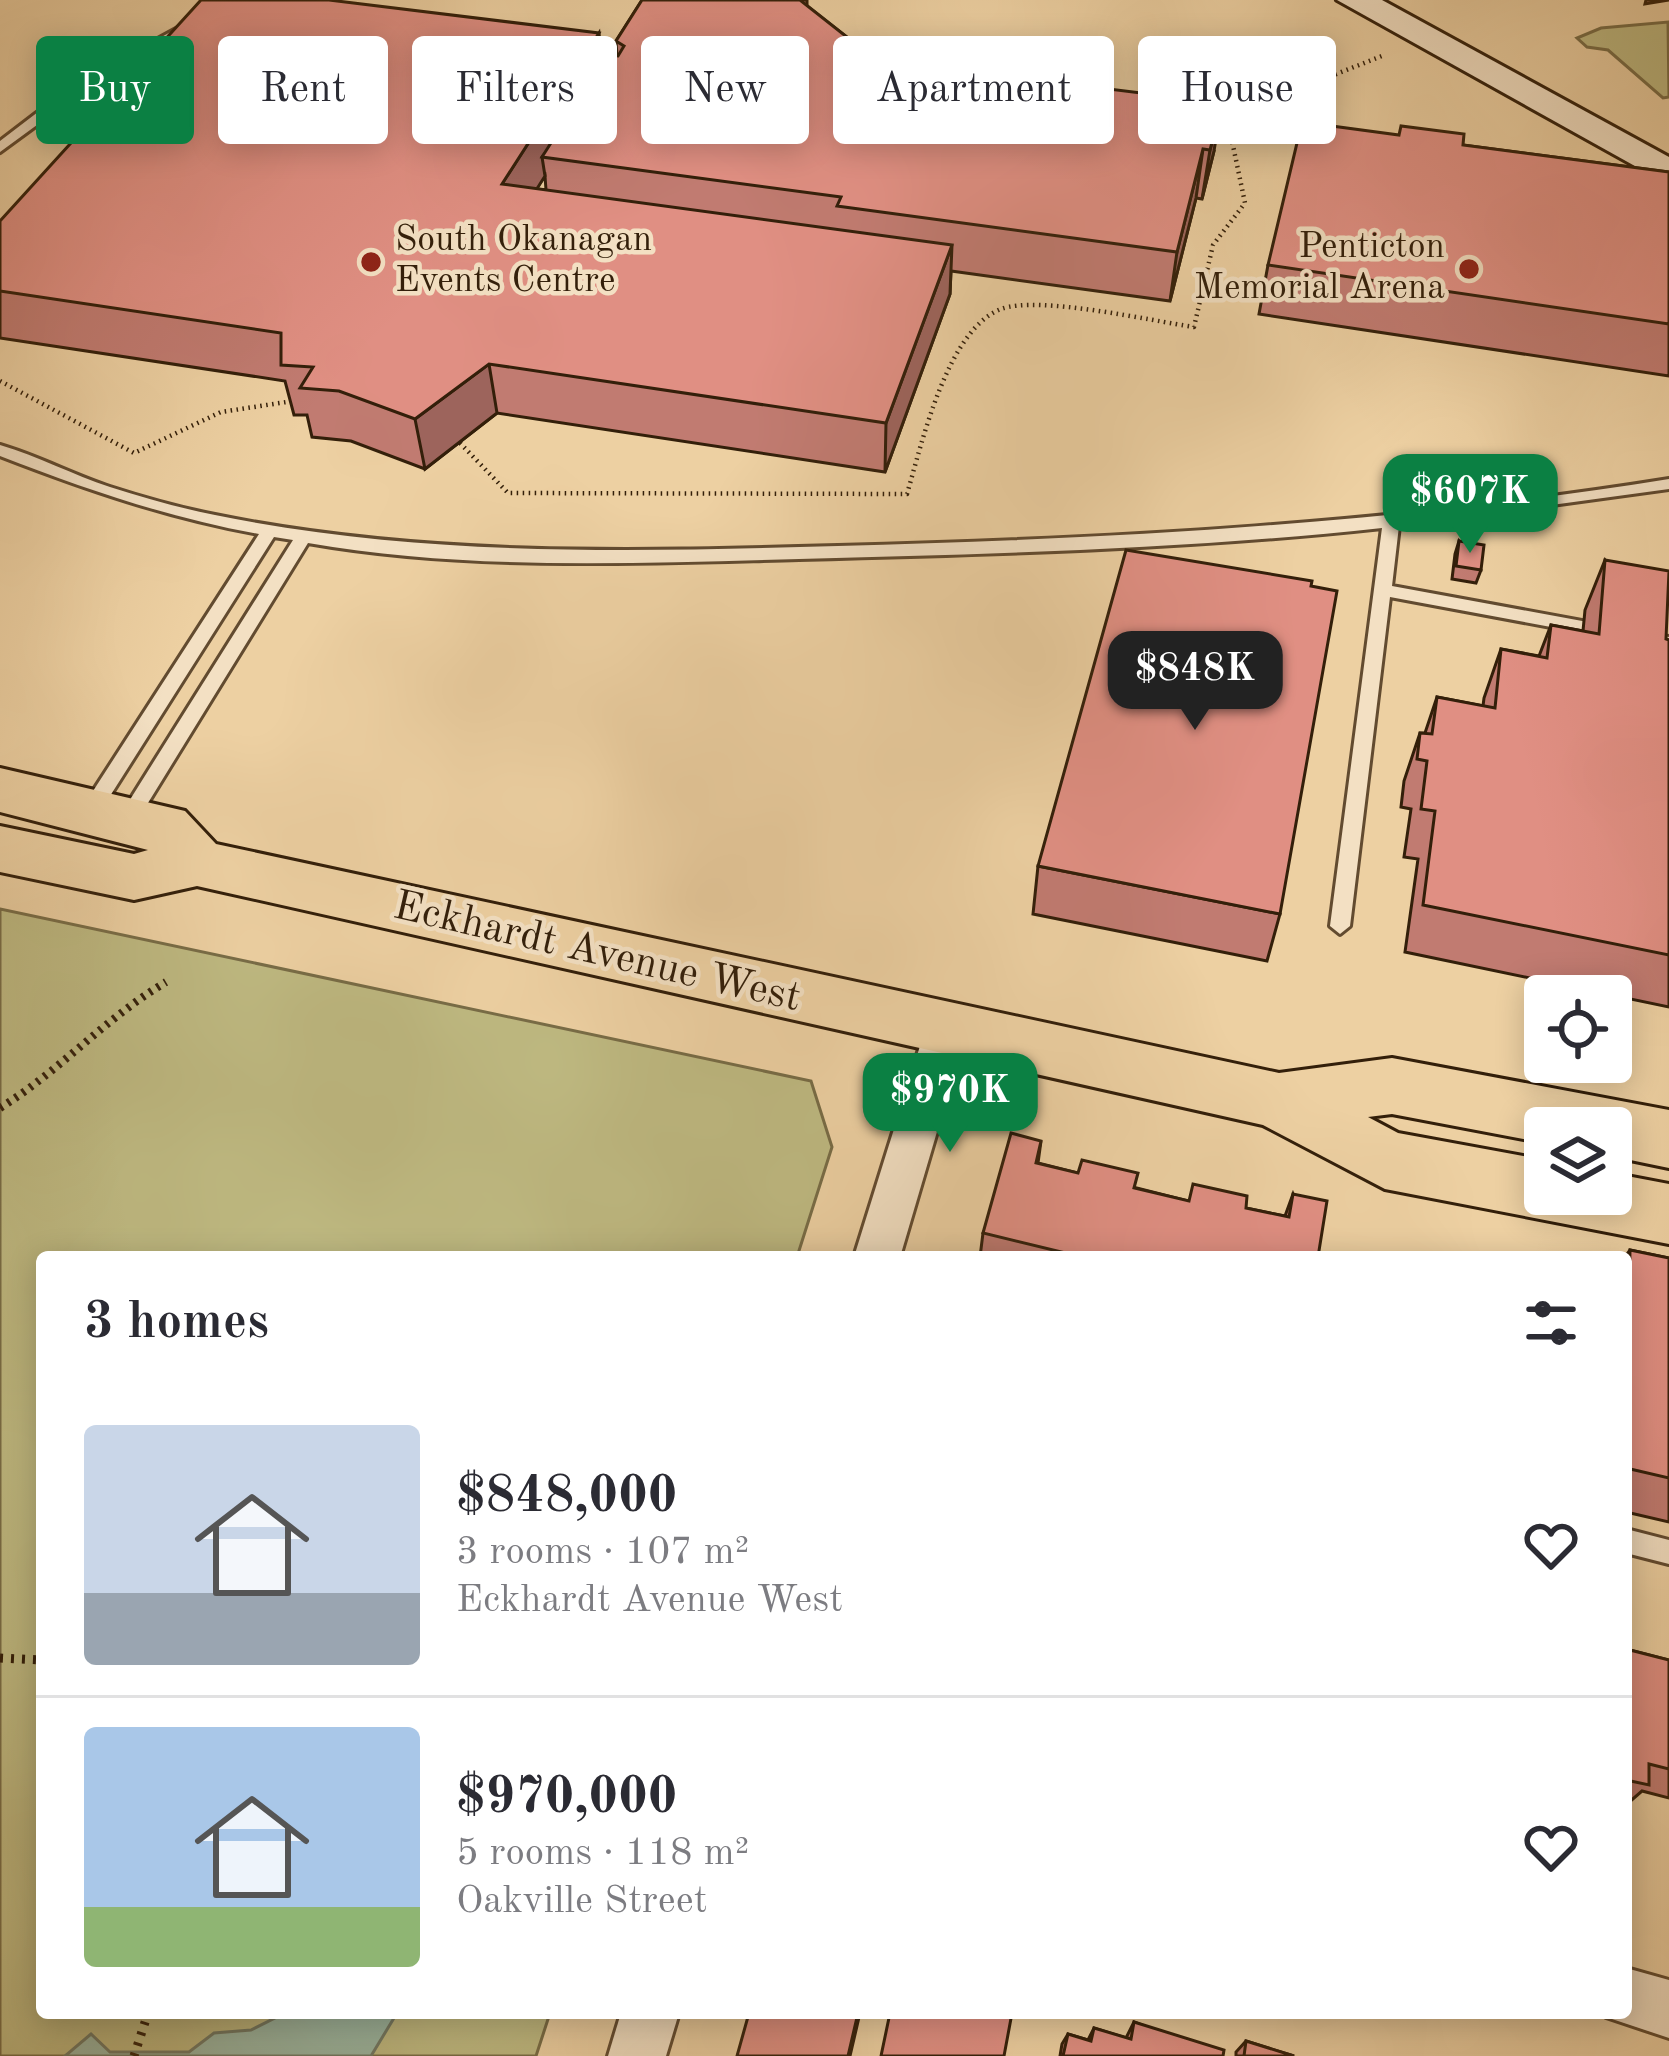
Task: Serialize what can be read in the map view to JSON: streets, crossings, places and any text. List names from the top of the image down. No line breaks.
{"streets":{"highway":["Eckhardt Avenue West"]},"places":["South Okanagan Events Centre","Penticton Memorial Arena"],"page":{"chip":["Buy","Rent","Filters","New","Apartment","House"],"price":["$607K","$848K","$970K"],"heading":"3 homes","list":[{"name":"$848,000","note":"3 rooms · 107 m² · Eckhardt Avenue West"},{"name":"$970,000","note":"5 rooms · 118 m² · Oakville Street"}]}}
